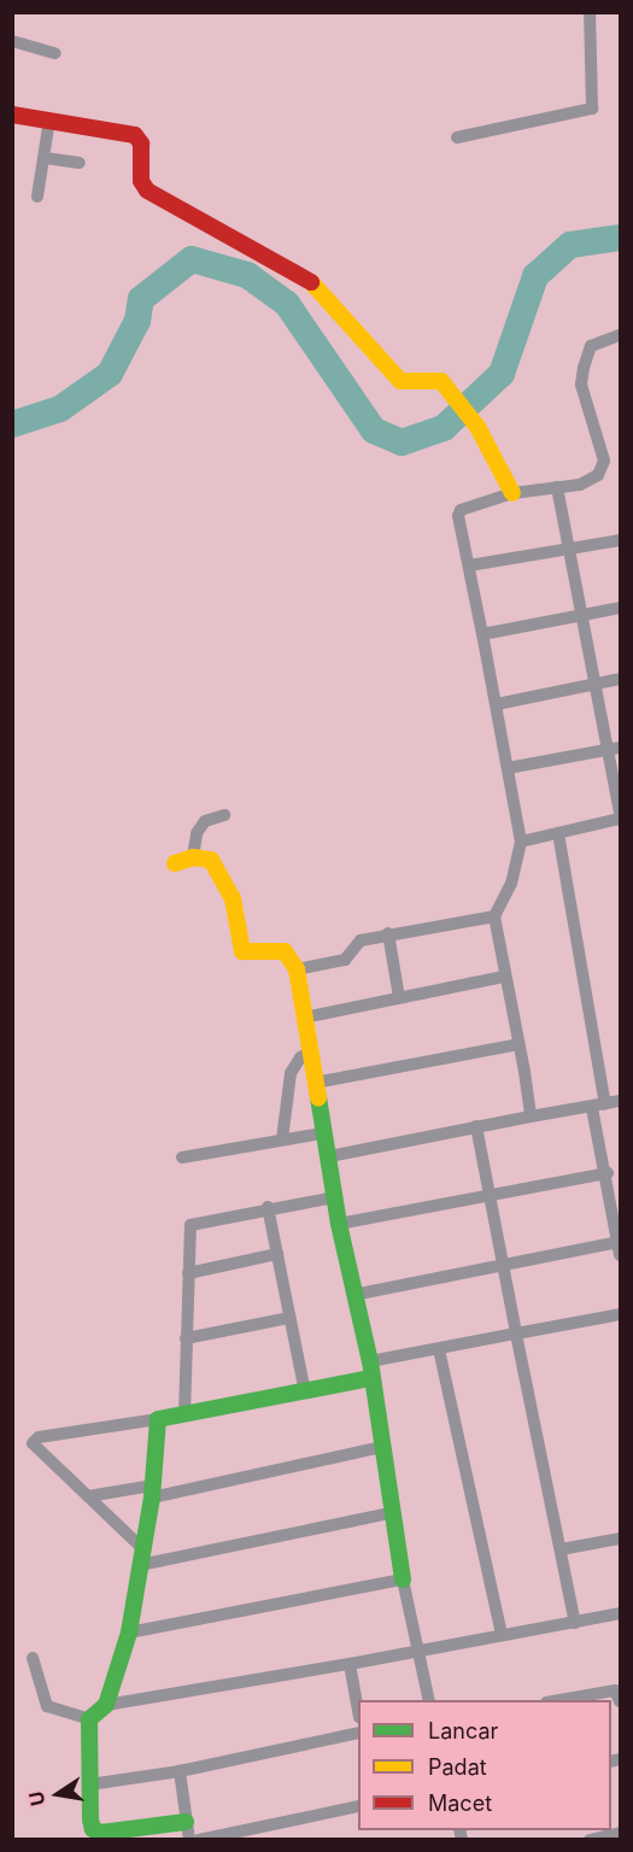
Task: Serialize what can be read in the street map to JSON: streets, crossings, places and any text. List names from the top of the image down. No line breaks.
{"legend":["Lancar","Padat","Macet"],"north":"left"}
